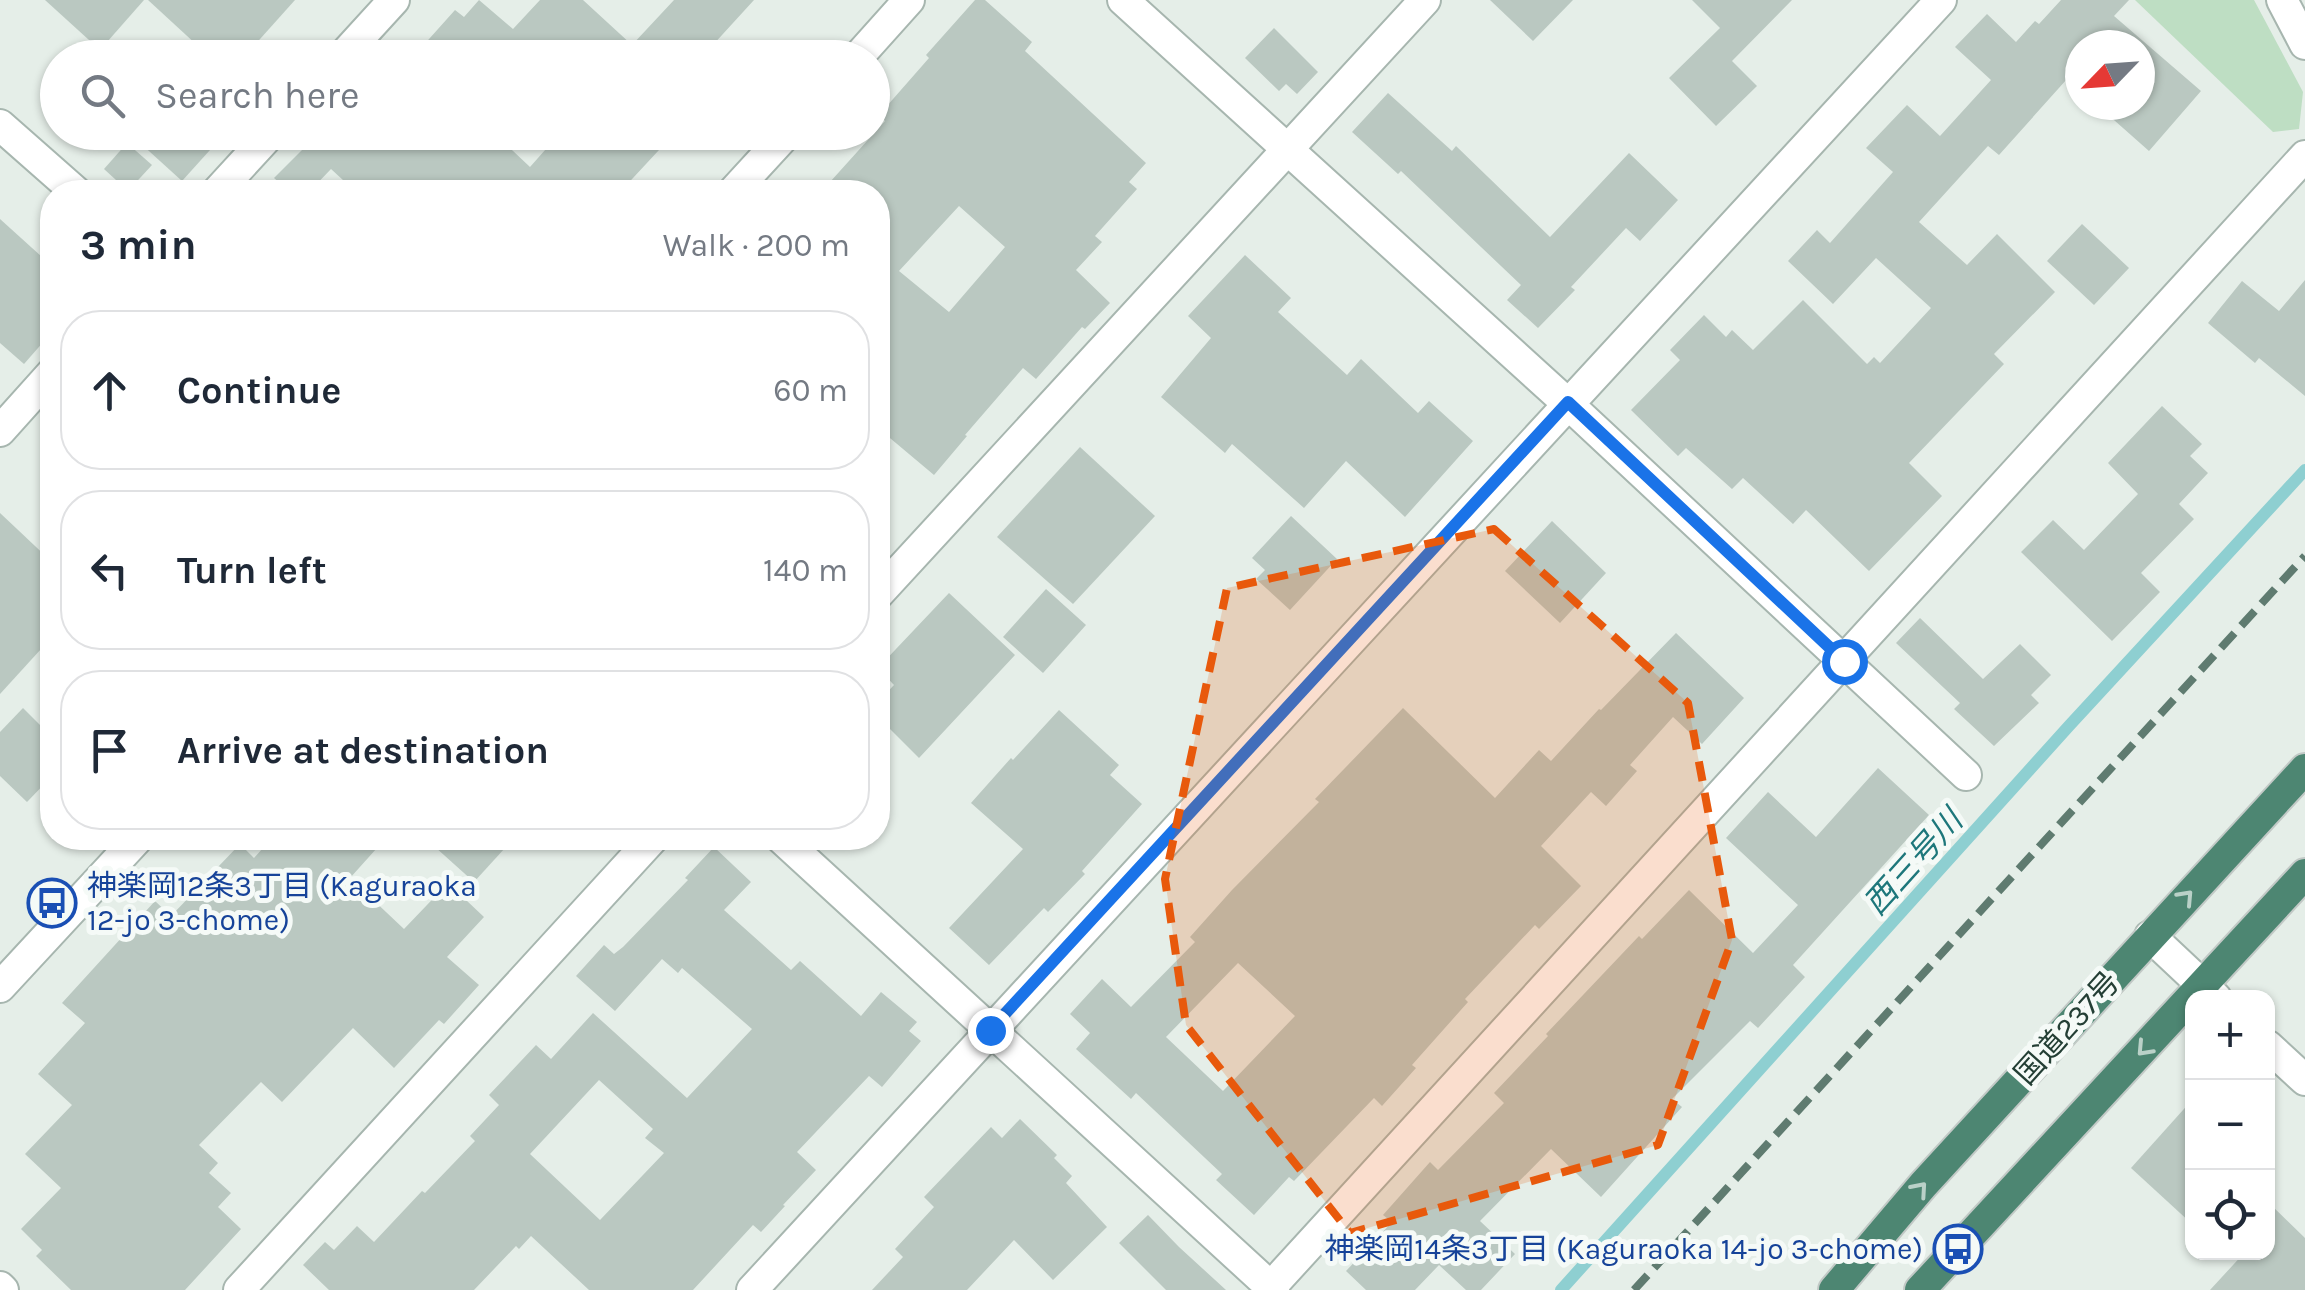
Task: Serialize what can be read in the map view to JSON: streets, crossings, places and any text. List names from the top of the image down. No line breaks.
{"streets":{"highway":["国道237号"]},"water":["西三号川"],"places":{"bus stop":["神楽岡12条3丁目 (Kaguraoka 12-jo 3-chome)","神楽岡14条3丁目 (Kaguraoka 14-jo 3-chome)"]},"north":"bottom left","page":{"search":"Search here","heading":["3 min","Walk · 200 m"],"list":[["Continue","60 m"],["Turn left","140 m"],"Arrive at destination"],"map_buttons":["+","−"]}}
